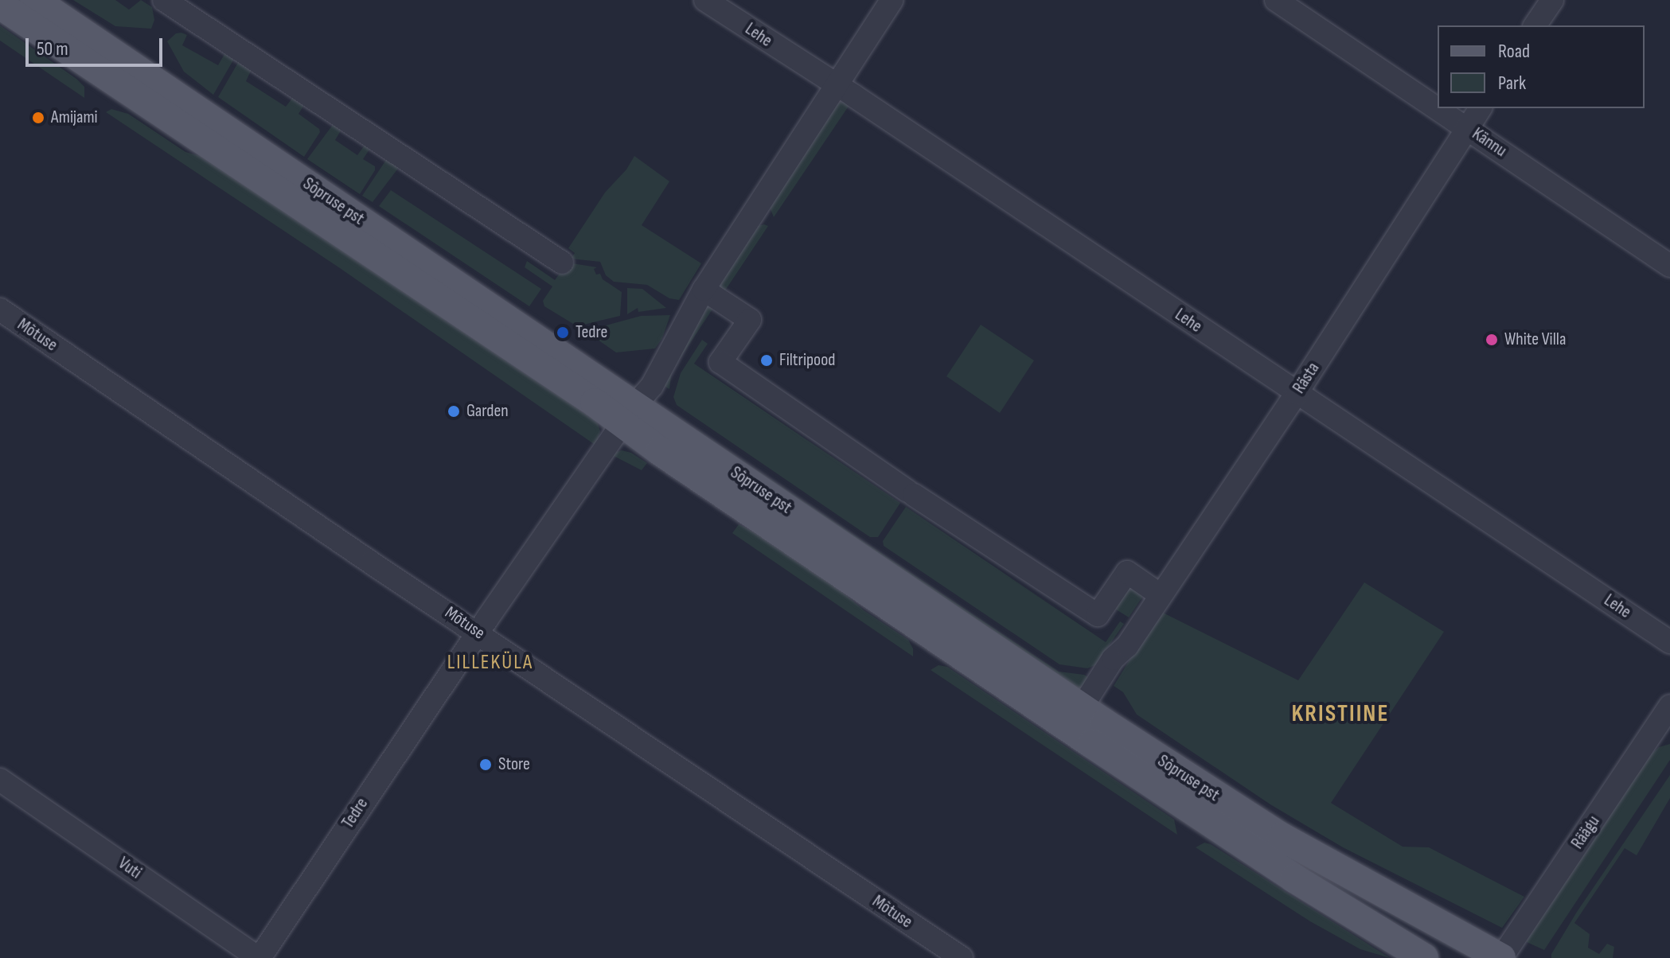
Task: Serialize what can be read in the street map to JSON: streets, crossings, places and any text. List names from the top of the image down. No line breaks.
{"streets":{"main road":["Sõpruse pst"],"street":["Lehe","Kännu","Mõtuse","Rästa","Tedre","Räägu","Vuti"]},"crossings":[["Lehe","Rästa"],["Lehe","Tedre"],["Kännu","Rästa"],["Sõpruse pst","Rästa"],["Sõpruse pst","Tedre"],["Sõpruse pst","Räägu"],["Mõtuse","Tedre"],["Tedre","Vuti"]],"districts":["LILLEKÜLA","KRISTIINE"],"places":["Amijami","Tedre","White Villa","Filtripood","Garden","Store"],"legend":["Road","Park"],"scale_bar":"50 m"}
